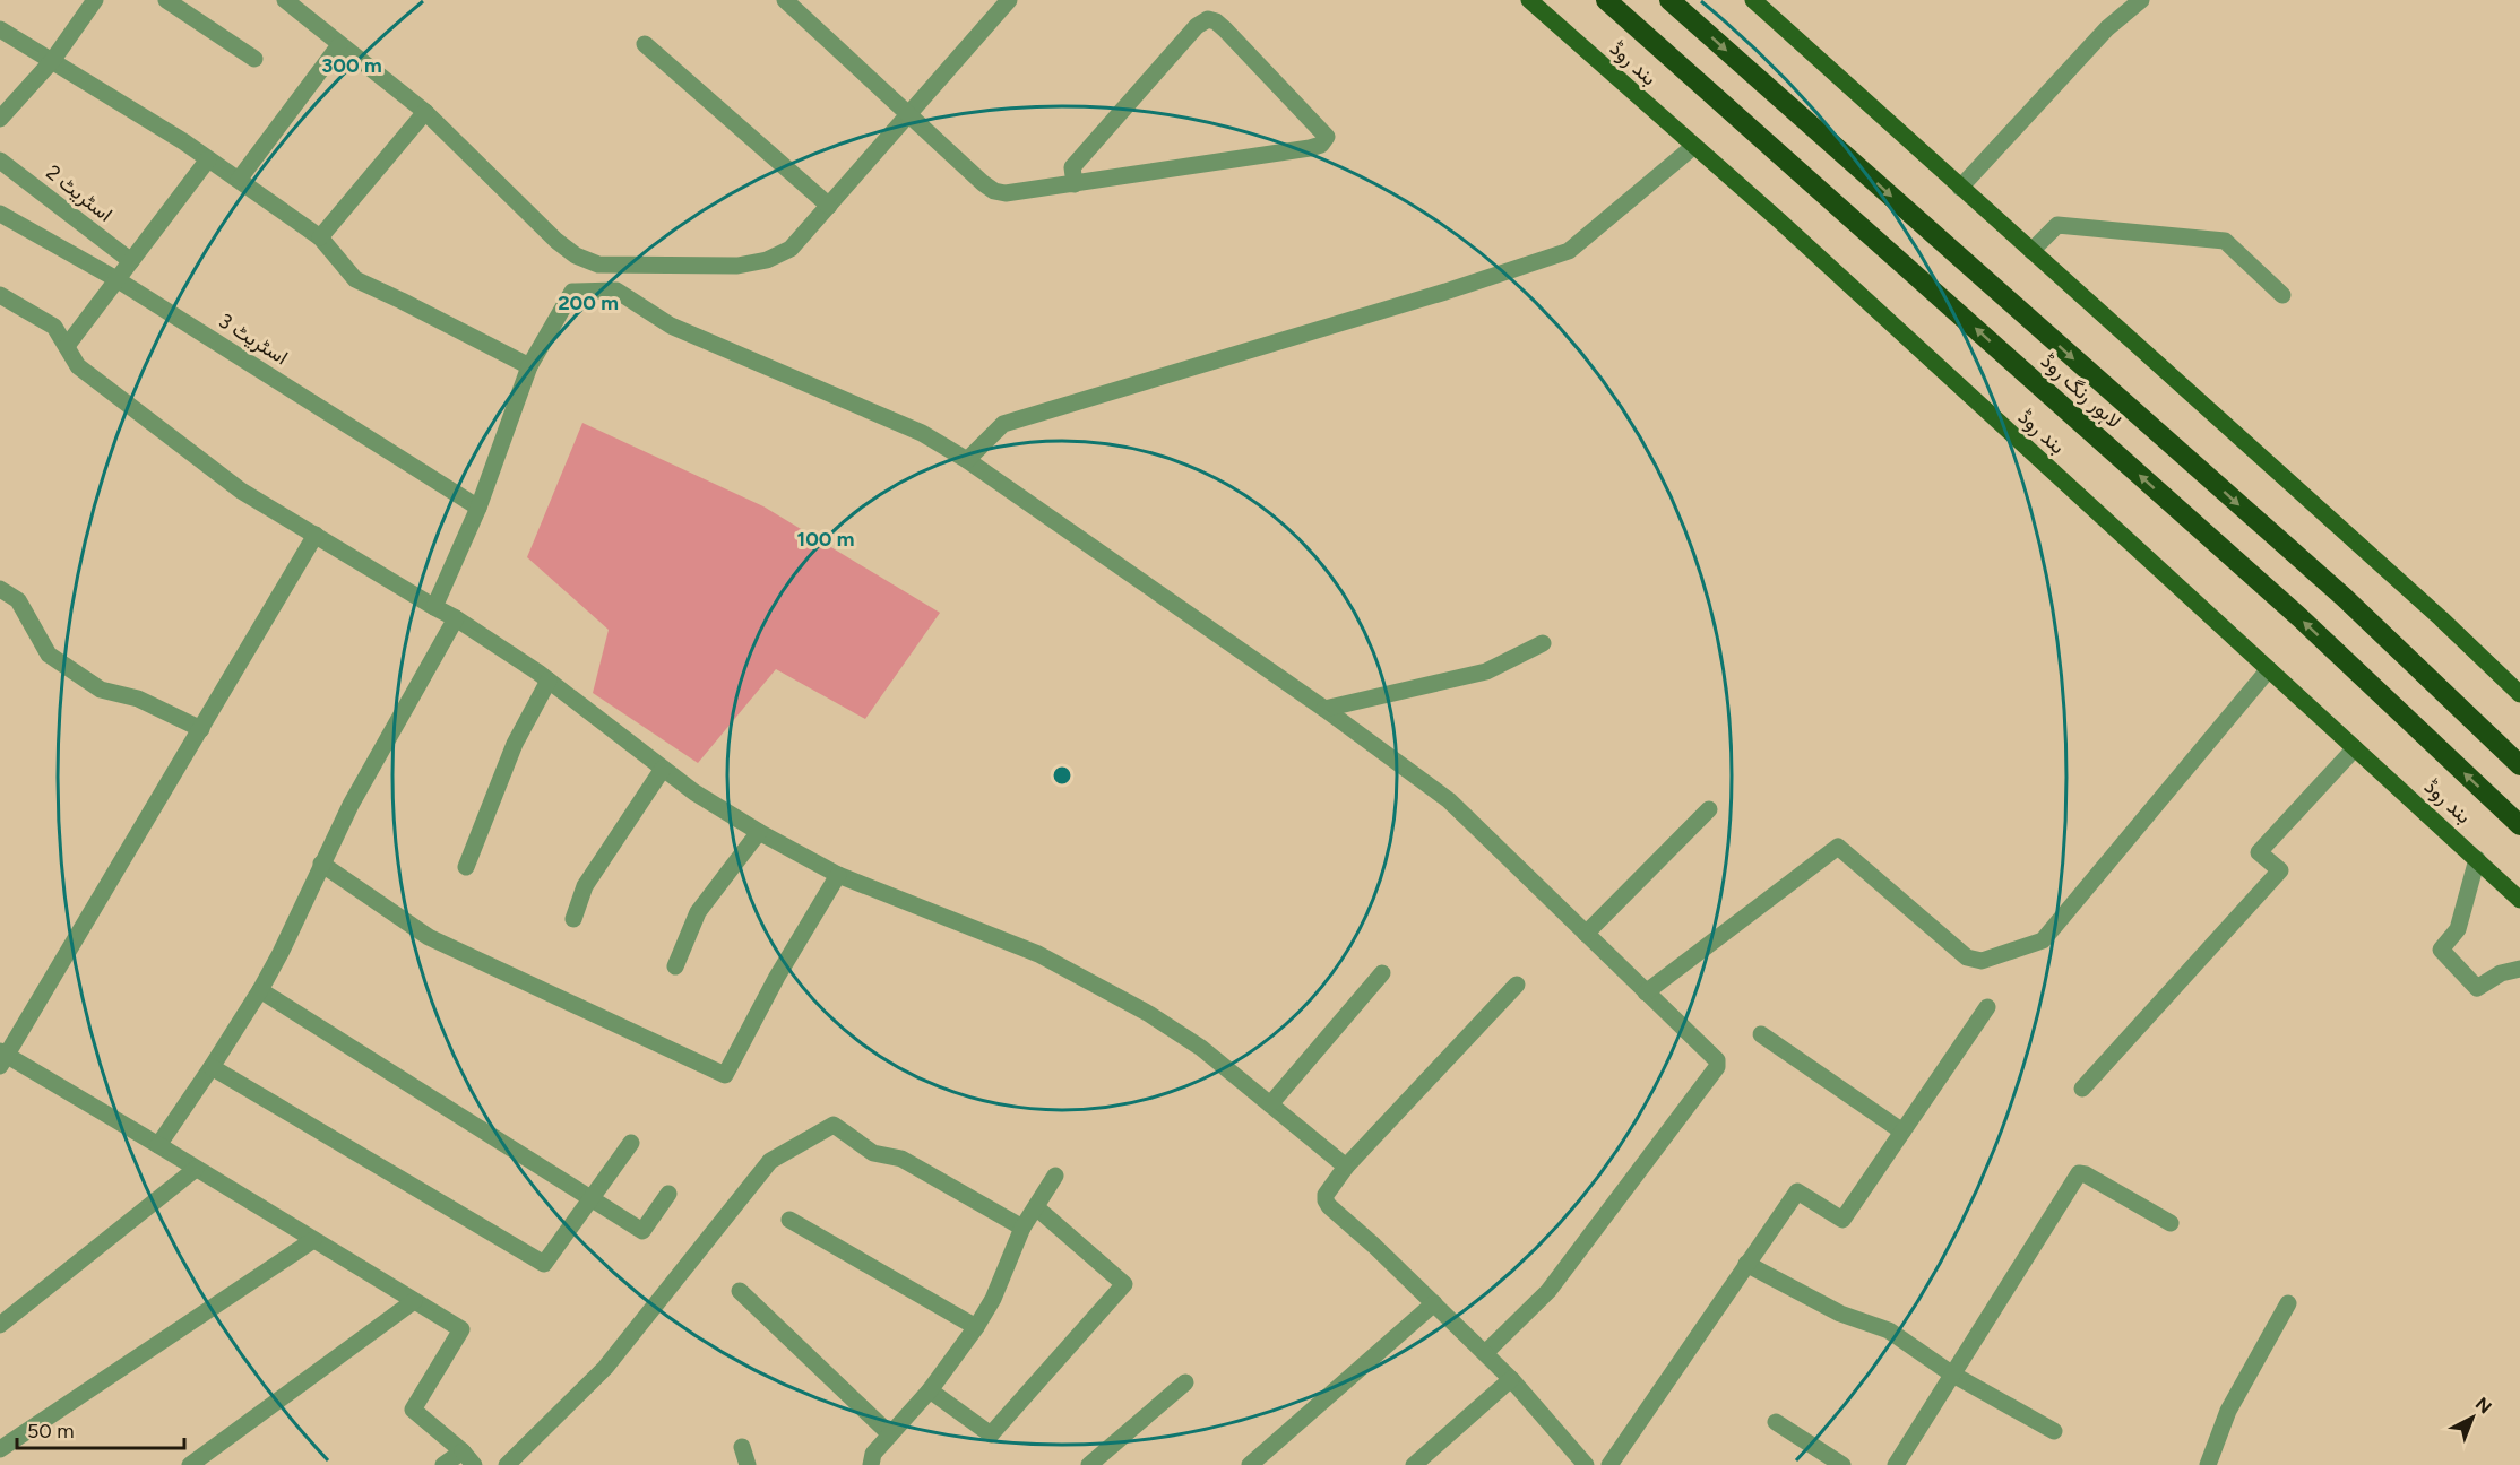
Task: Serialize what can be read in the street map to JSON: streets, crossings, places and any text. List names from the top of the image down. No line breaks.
{"streets":{"highway":["لاہور رنگ روڈ"],"main road":["بند روڈ"],"street":["اسٹریٹ 2","اسٹریٹ 3"]},"scale_bar":"50 m","north":"top right","rings":["300 m","200 m","100 m"]}
